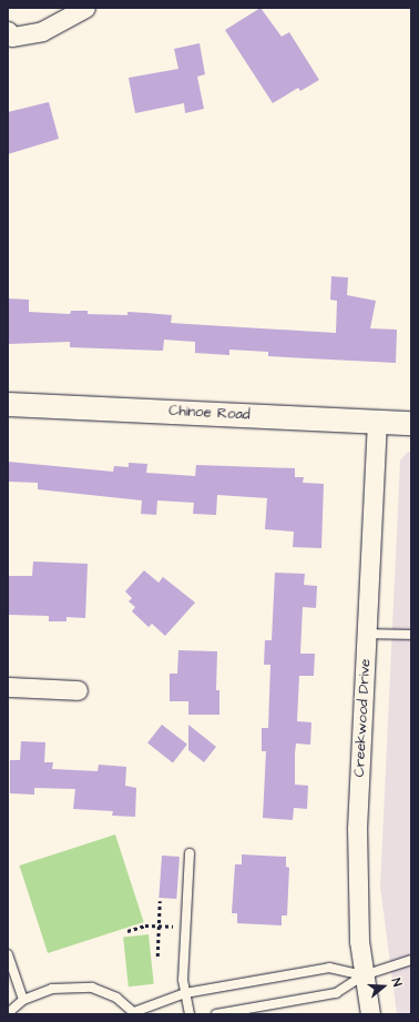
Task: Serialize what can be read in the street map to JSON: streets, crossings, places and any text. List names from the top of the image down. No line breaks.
{"streets":{"street":["Chinoe Road","Creekwood Drive"]},"crossings":[["Chinoe Road","Creekwood Drive"]],"north":"right"}
